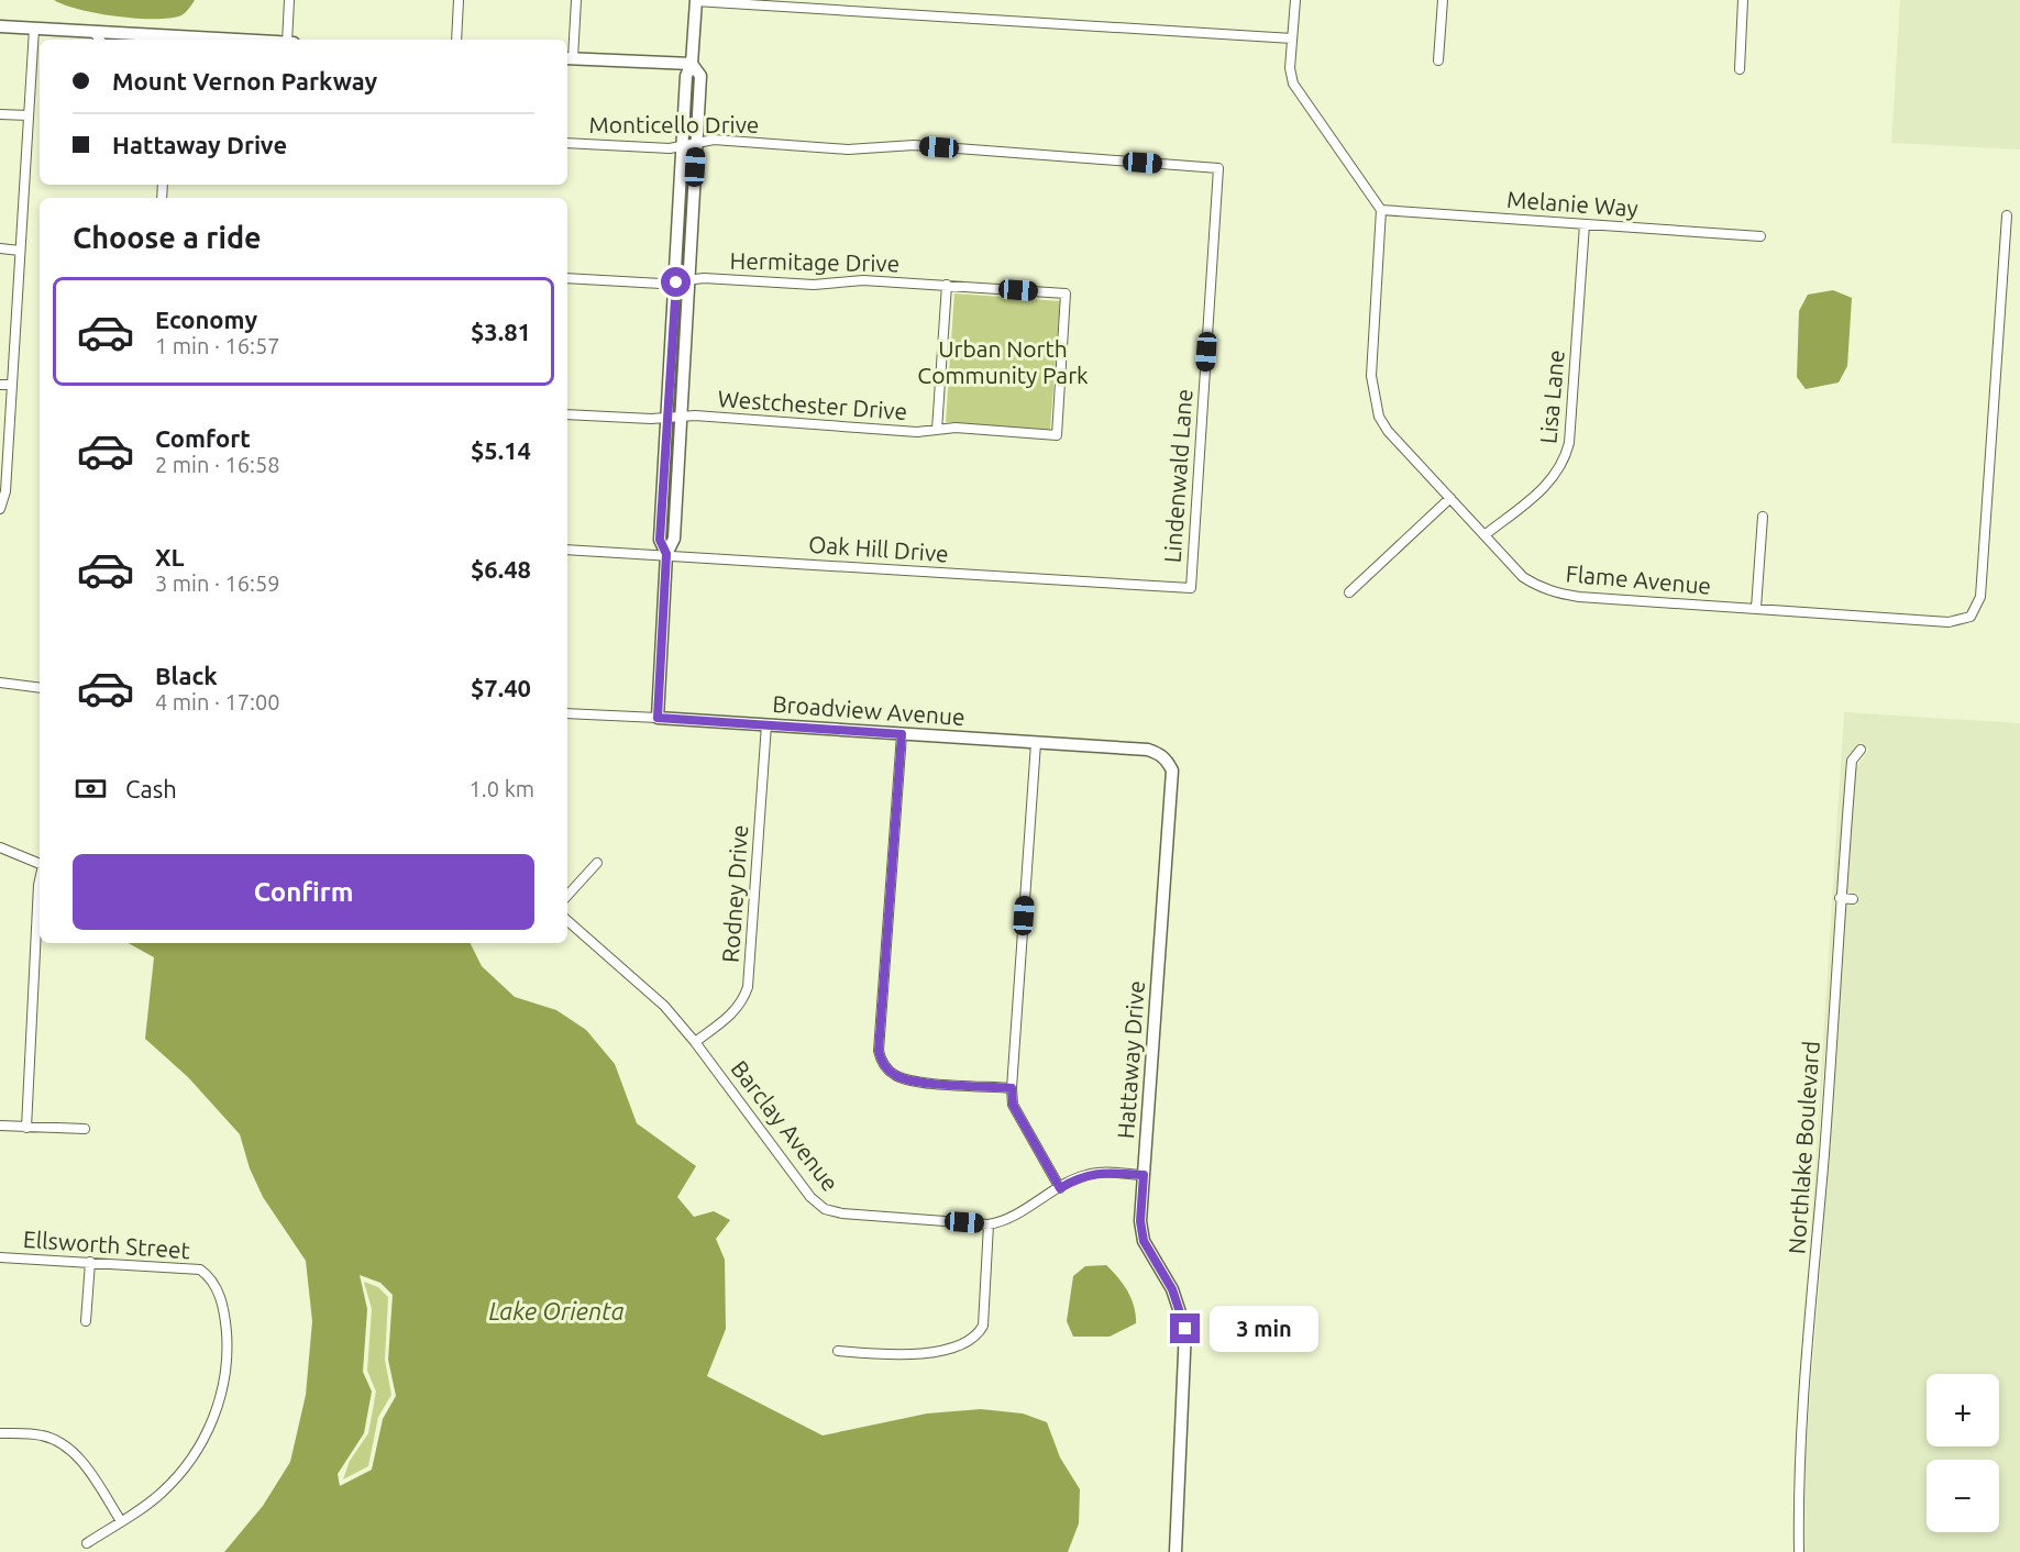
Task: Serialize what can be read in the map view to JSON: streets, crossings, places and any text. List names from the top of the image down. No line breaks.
{"streets":{"street":["Monticello Drive","Melanie Way","Hermitage Drive","Lisa Lane","Westchester Drive","Lindenwald Lane","Oak Hill Drive","Flame Avenue","Broadview Avenue","Rodney Drive","Hattaway Drive","Barclay Avenue","Northlake Boulevard","Ellsworth Street"]},"crossings":[["Monticello Drive","Lindenwald Lane"],["Melanie Way","Lisa Lane"],["Melanie Way","Flame Avenue"],["Hermitage Drive","Westchester Drive"],["Lisa Lane","Flame Avenue"],["Lindenwald Lane","Oak Hill Drive"],["Broadview Avenue","Rodney Drive"],["Broadview Avenue","Hattaway Drive"],["Rodney Drive","Barclay Avenue"],["Hattaway Drive","Barclay Avenue"]],"water":["Lake Orienta"],"parks":["Urban North Community Park"],"page":{"banner":["Mount Vernon Parkway","Hattaway Drive"],"heading":"Choose a ride","list":[{"name":"Economy","note":"1 min · 16:57","value":"$3.81"},{"name":"Comfort","note":"2 min · 16:58","value":"$5.14"},{"name":"XL","note":"3 min · 16:59","value":"$6.48"},{"name":"Black","note":"4 min · 17:00","value":"$7.40"}],"pay":["Cash","1.0 km"],"buttons":"Confirm","bubble":"3 min","map_buttons":["+","−"]}}
